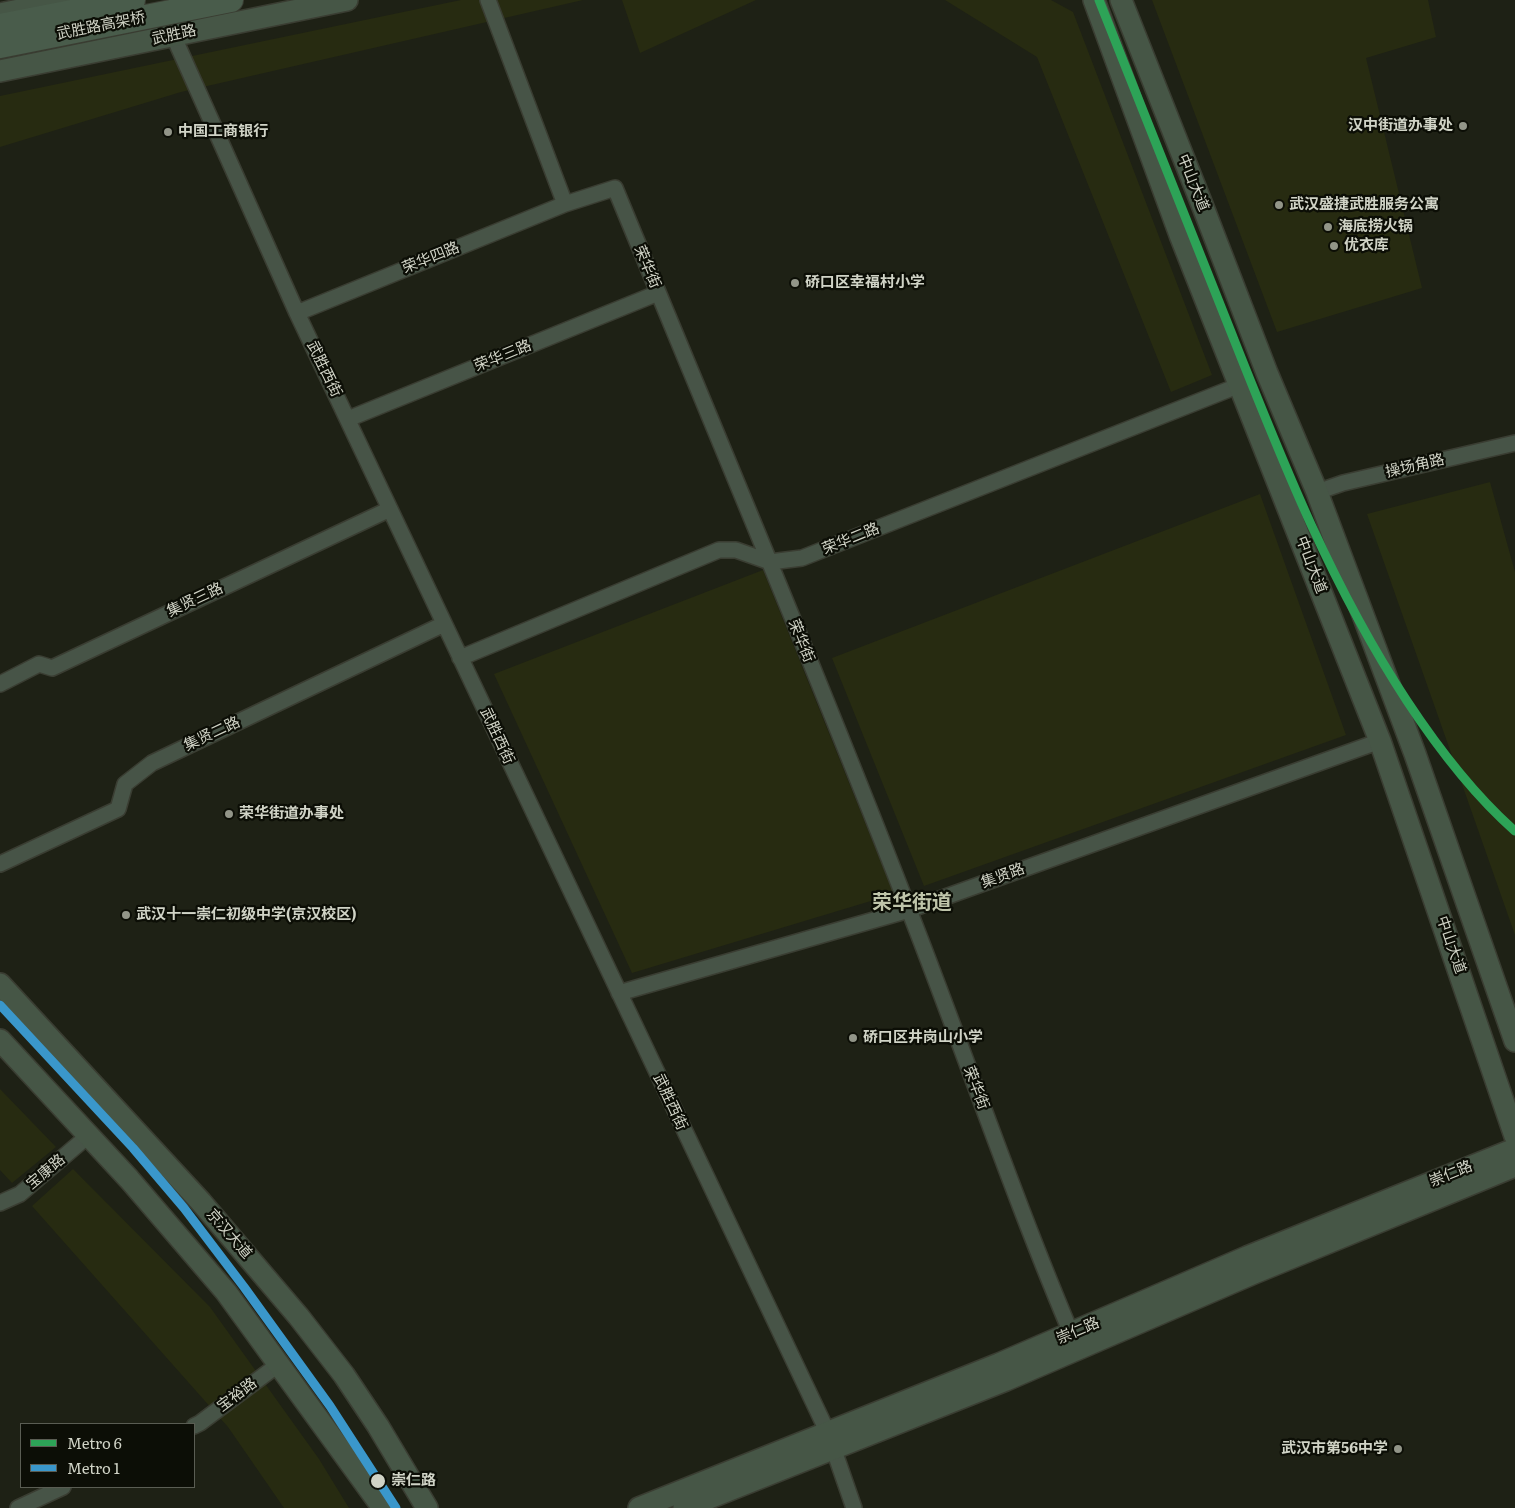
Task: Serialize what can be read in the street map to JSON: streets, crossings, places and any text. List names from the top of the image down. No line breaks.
{"streets":{"main road":["武胜路高架桥","武胜路","中山大道","崇仁路","京汉大道"],"street":["荣华四路","荣华街","荣华三路","武胜西街","操场角路","荣华二路","集贤三路","集贤二路","集贤路","宝康路","宝裕路"]},"crossings":[["武胜路","武胜西街"],["中山大道","操场角路"],["中山大道","荣华二路"],["中山大道","集贤路"],["荣华四路","荣华街"],["荣华四路","武胜西街"],["荣华街","荣华三路"],["荣华街","荣华二路"],["荣华街","集贤路"],["荣华街","崇仁路"],["荣华三路","武胜西街"],["武胜西街","荣华二路"],["武胜西街","集贤三路"],["武胜西街","集贤二路"],["武胜西街","集贤路"],["武胜西街","崇仁路"]],"districts":["荣华街道"],"places":["汉中街道办事处","中国工商银行","武汉盛捷武胜服务公寓","海底捞火锅","优衣库","硚口区幸福村小学","荣华街道办事处","武汉十一崇仁初级中学(京汉校区)","硚口区井岗山小学","武汉市第56中学","崇仁路"],"lines":["metro line 6","metro line 1"],"legend":["Metro 6","Metro 1"]}
